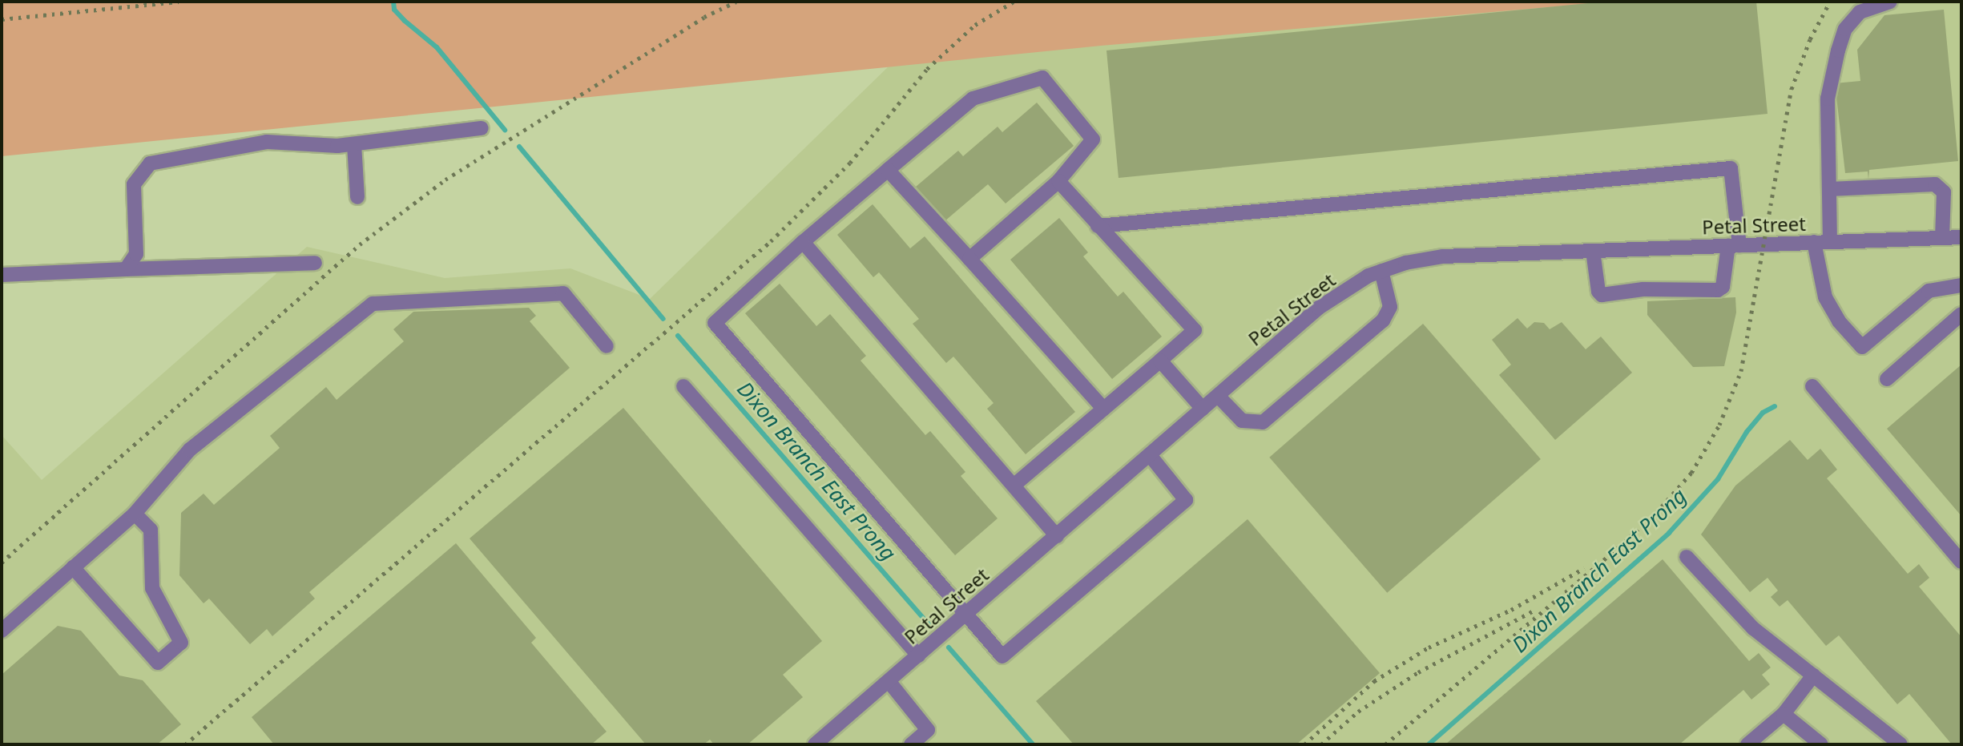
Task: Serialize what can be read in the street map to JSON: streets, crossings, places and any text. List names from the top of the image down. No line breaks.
{"streets":{"street":["Petal Street"]},"water":["Dixon Branch East Prong"]}
